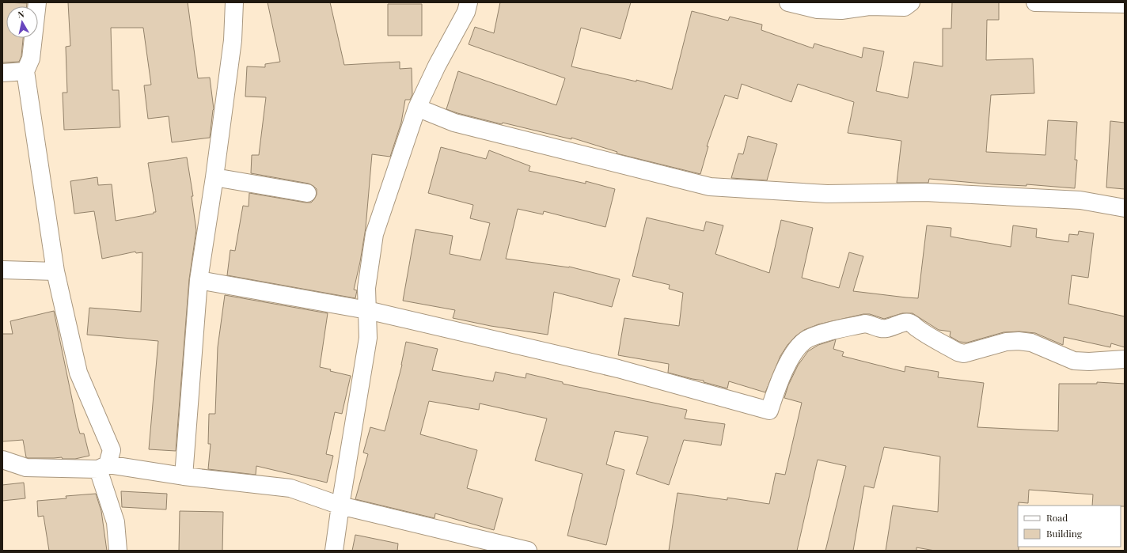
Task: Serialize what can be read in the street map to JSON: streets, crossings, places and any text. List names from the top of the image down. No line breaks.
{"legend":["Road","Building"],"north":"top"}
